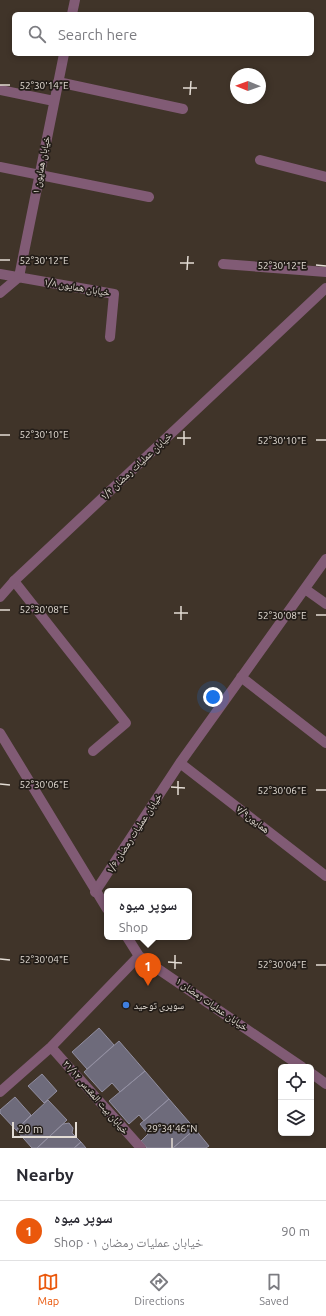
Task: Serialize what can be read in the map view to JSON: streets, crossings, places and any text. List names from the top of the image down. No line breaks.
{"streets":{"street":["خیابان همایون ۱","خیابان همایون ۱/۸","خیابان عملیات رمضان ۱/۴","همایون۷/۹","خیابان عملیات رمضان ۱/۶","خیابان عملیات رمضان ۱","خیابان بیت المقدس ۲۱/۱۲"]},"crossings":[["خیابان همایون ۱","خیابان همایون ۱/۸"],["همایون۷/۹","خیابان عملیات رمضان ۱/۶"]],"places":["سوپری توحید"],"scale_bar":"20 m","north":"left","page":{"search":"Search here","popup":["سوپر میوه","Shop"],"pins":"1","scale":"20 m","heading":"Nearby","list":[{"mark":"1","name":"سوپر میوه","note":"Shop · خیابان عملیات رمضان ۱","value":"90 m"}],"nav":["Map","Directions","Saved"]},"coordinates":["52°30'14\"E","52°30'12\"E","52°30'10\"E","52°30'08\"E","52°30'06\"E","52°30'04\"E","29°34'46\"N"]}
